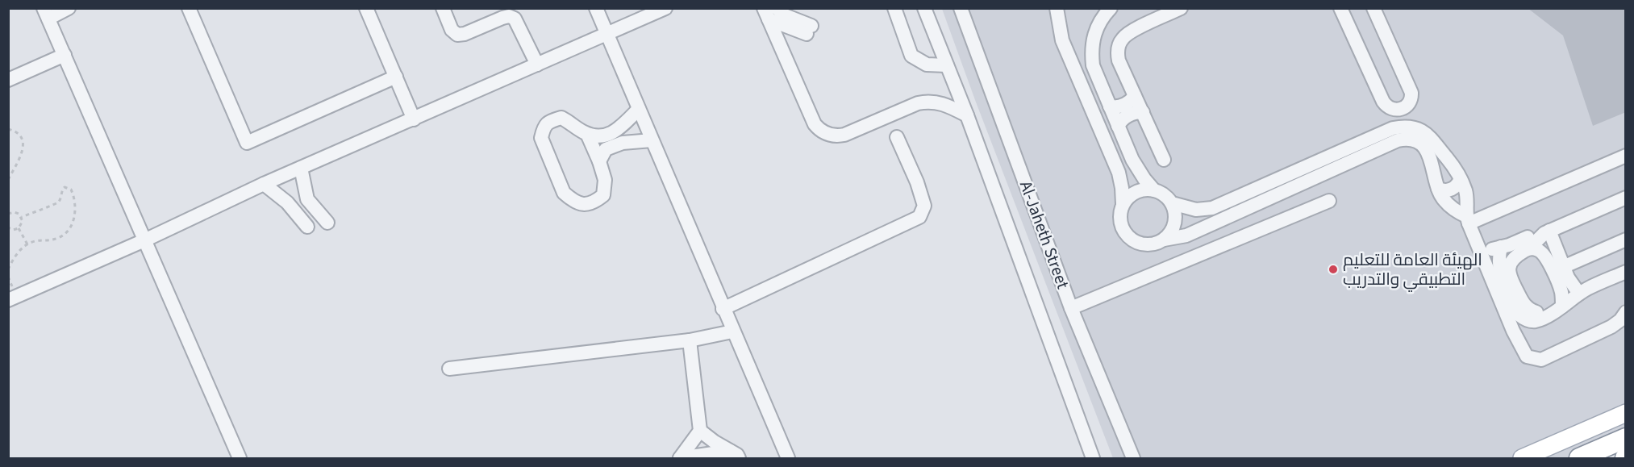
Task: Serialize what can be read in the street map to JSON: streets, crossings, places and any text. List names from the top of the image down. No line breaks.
{"streets":{"street":["Al-Jaheth Street"]},"places":["الهيئة العامة للتعليم التطبيقي والتدريب"]}
